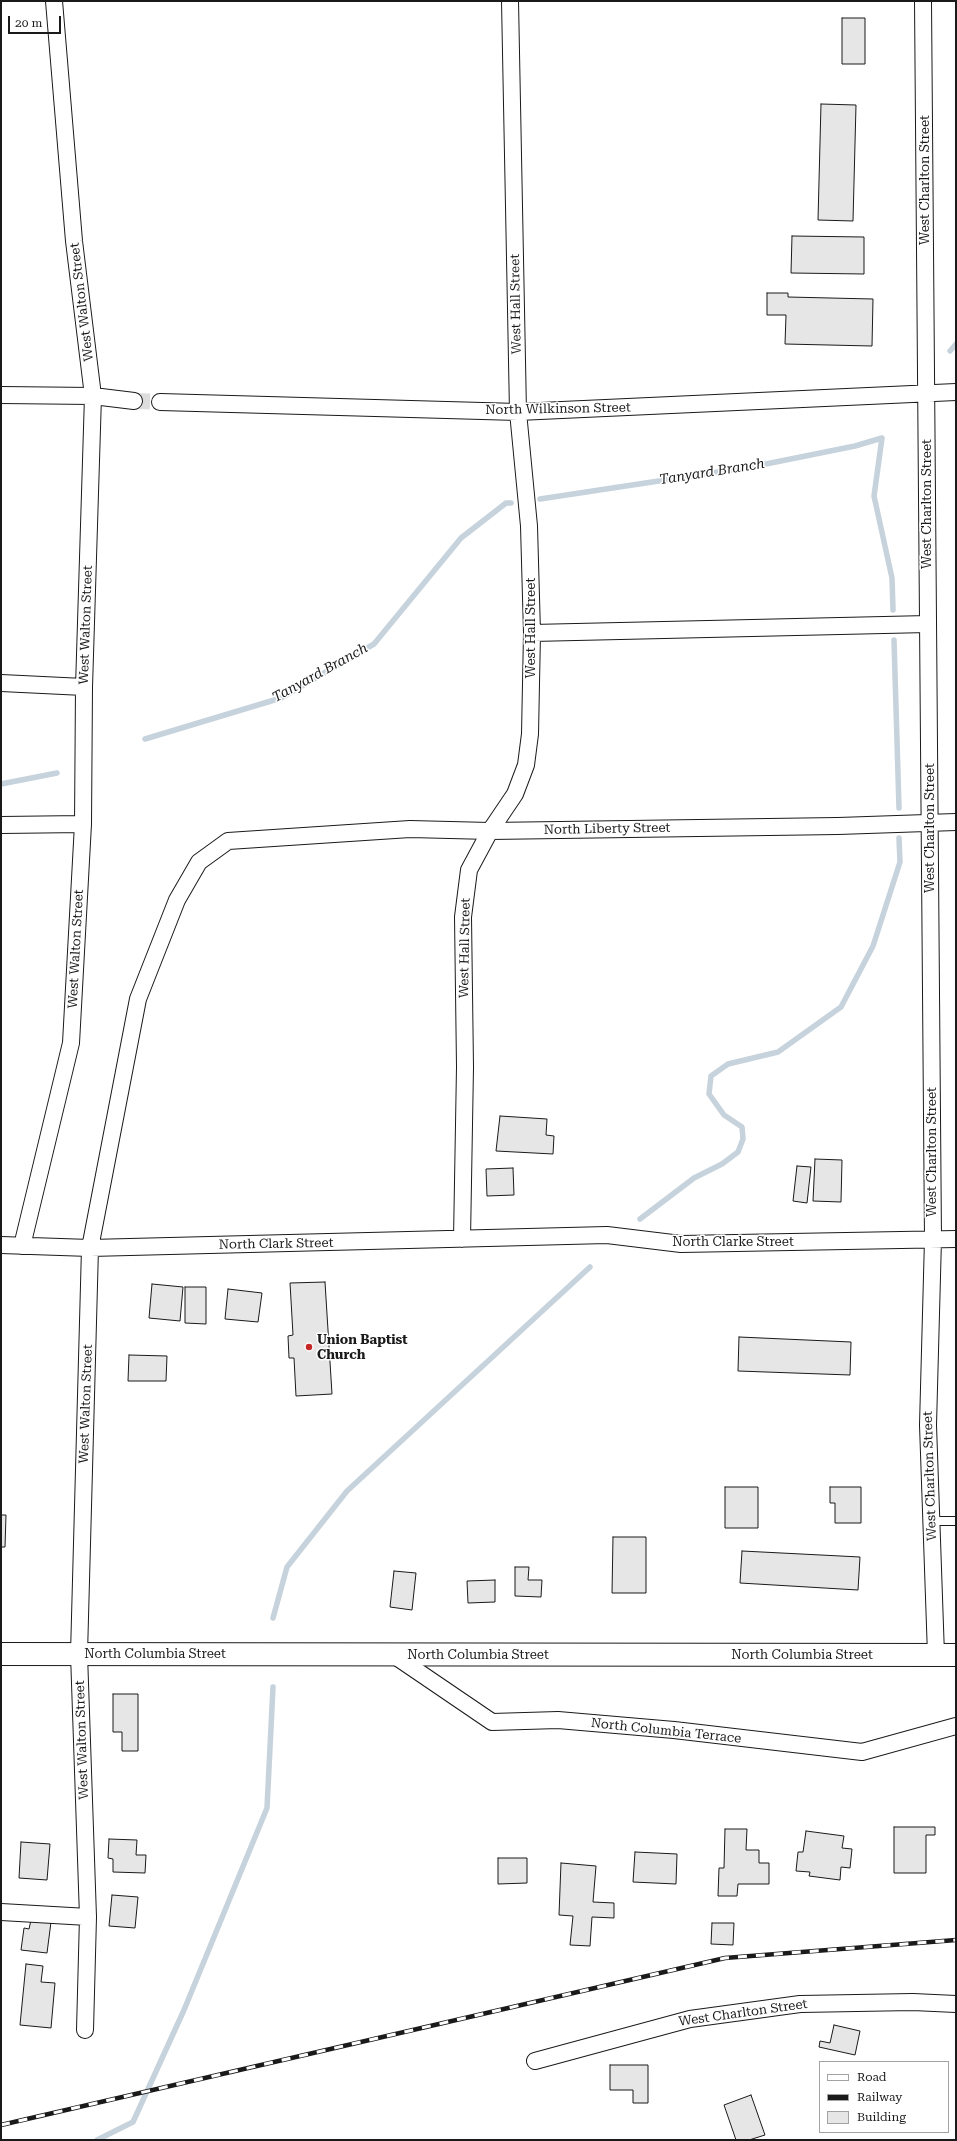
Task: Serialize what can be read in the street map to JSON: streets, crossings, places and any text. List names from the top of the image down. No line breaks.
{"streets":{"main road":["North Columbia Street"],"street":["West Charlton Street","West Walton Street","West Hall Street","North Wilkinson Street","North Liberty Street","North Clarke Street","North Clark Street","North Columbia Terrace"]},"crossings":[["West Charlton Street","North Wilkinson Street"],["West Charlton Street","North Liberty Street"],["West Charlton Street","North Clarke Street"],["West Charlton Street","North Columbia Street"],["West Walton Street","North Liberty Street"],["West Walton Street","North Clark Street"],["West Walton Street","North Columbia Street"],["West Hall Street","North Wilkinson Street"],["West Hall Street","North Liberty Street"],["West Hall Street","North Clarke Street"],["West Hall Street","North Clark Street"],["North Clarke Street","North Clark Street"],["North Columbia Street","North Columbia Terrace"]],"water":["Tanyard Branch"],"places":["Union Baptist Church"],"legend":["Road","Railway","Building"],"scale_bar":"20 m"}
